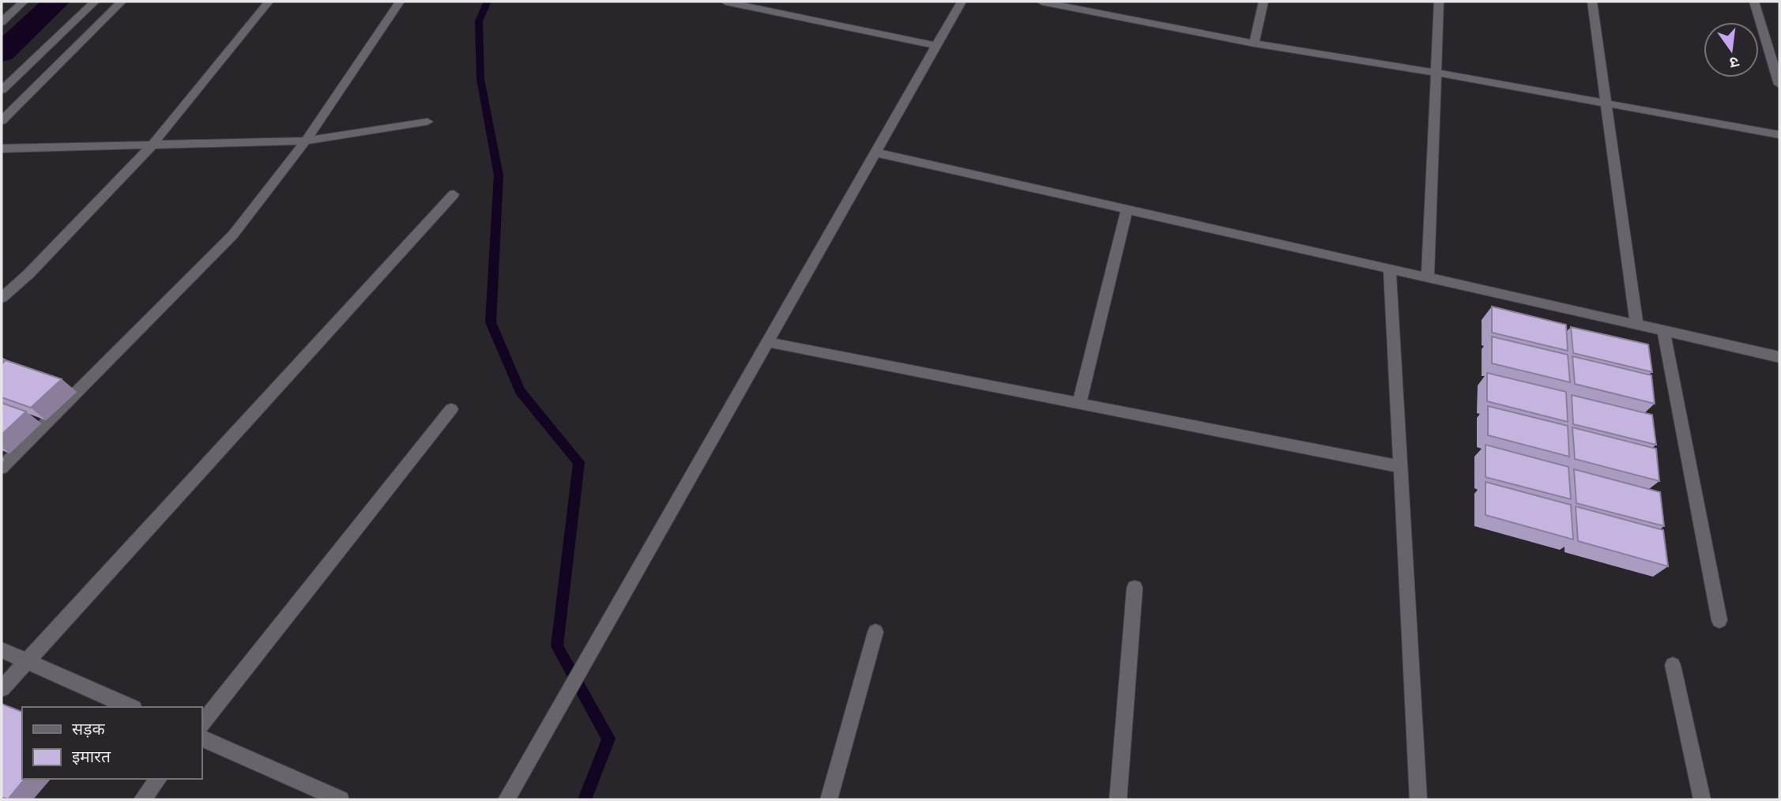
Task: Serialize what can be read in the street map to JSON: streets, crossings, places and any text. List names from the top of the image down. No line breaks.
{"legend":["सड़क","इमारत"],"north":"bottom"}
